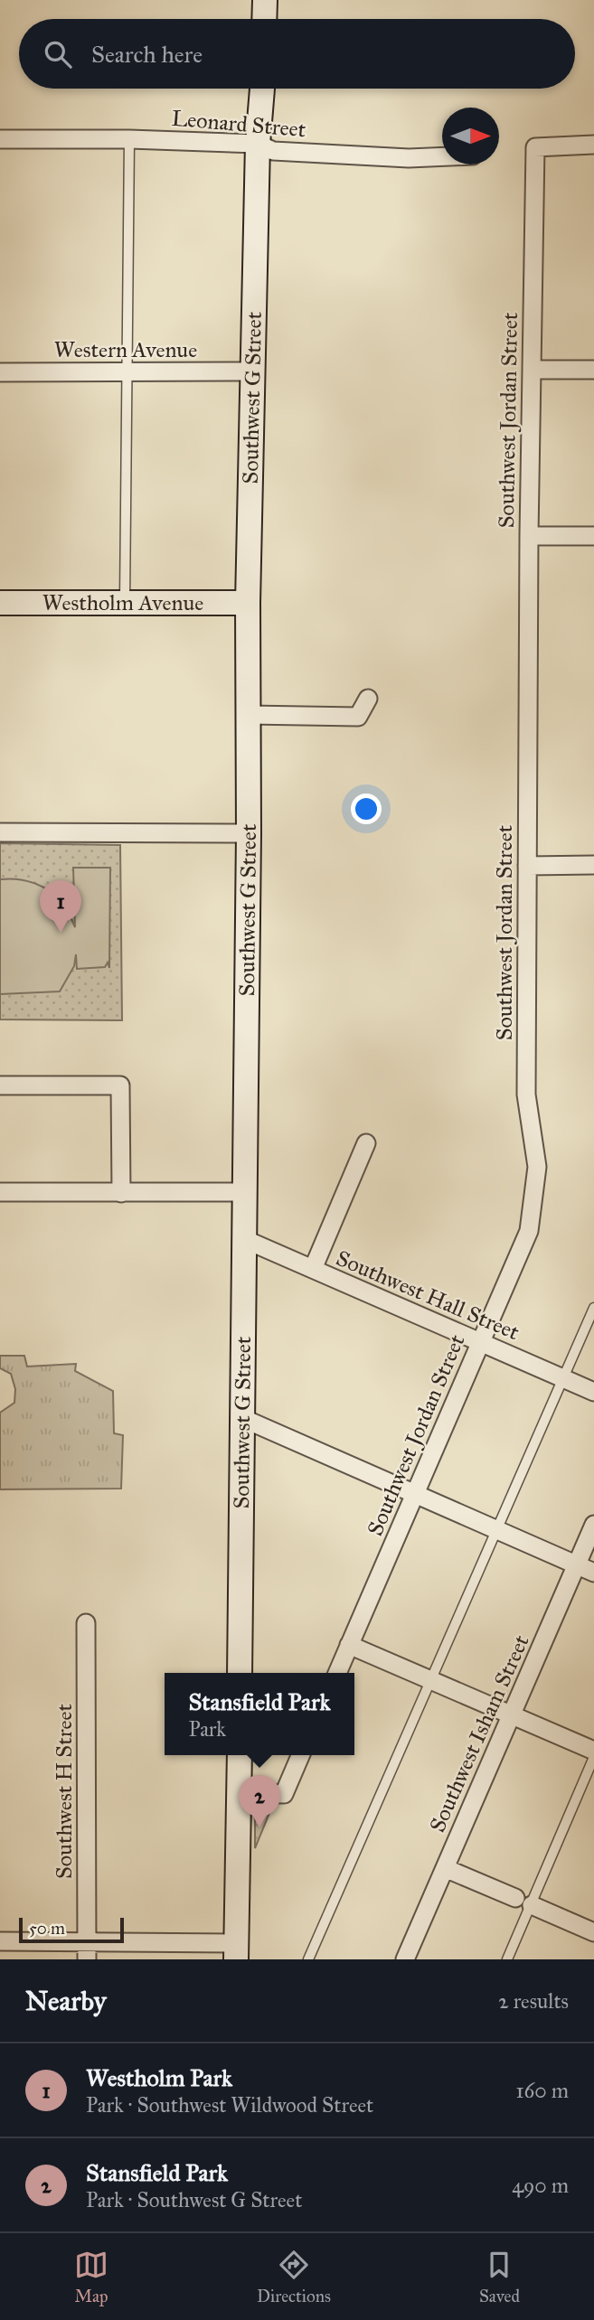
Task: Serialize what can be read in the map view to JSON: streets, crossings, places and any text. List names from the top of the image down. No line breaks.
{"streets":{"main road":["Southwest G Street","Westholm Avenue"],"street":["Leonard Street","Western Avenue","Southwest Jordan Street","Southwest Hall Street","Southwest Isham Street","Southwest H Street"]},"crossings":[["Leonard Street","Southwest G Street"],["Western Avenue","Southwest G Street"],["Southwest G Street","Westholm Avenue"],["Southwest G Street","Southwest Hall Street"],["Southwest Jordan Street","Southwest Hall Street"]],"scale_bar":"50 m","north":"right","page":{"search":"Search here","pins":["1","2"],"popup":["Stansfield Park","Park"],"scale":"50 m","heading":["Nearby","2 results"],"list":[{"mark":"1","name":"Westholm Park","note":"Park · Southwest Wildwood Street","value":"160 m"},{"mark":"2","name":"Stansfield Park","note":"Park · Southwest G Street","value":"490 m"}],"nav":["Map","Directions","Saved"]}}
